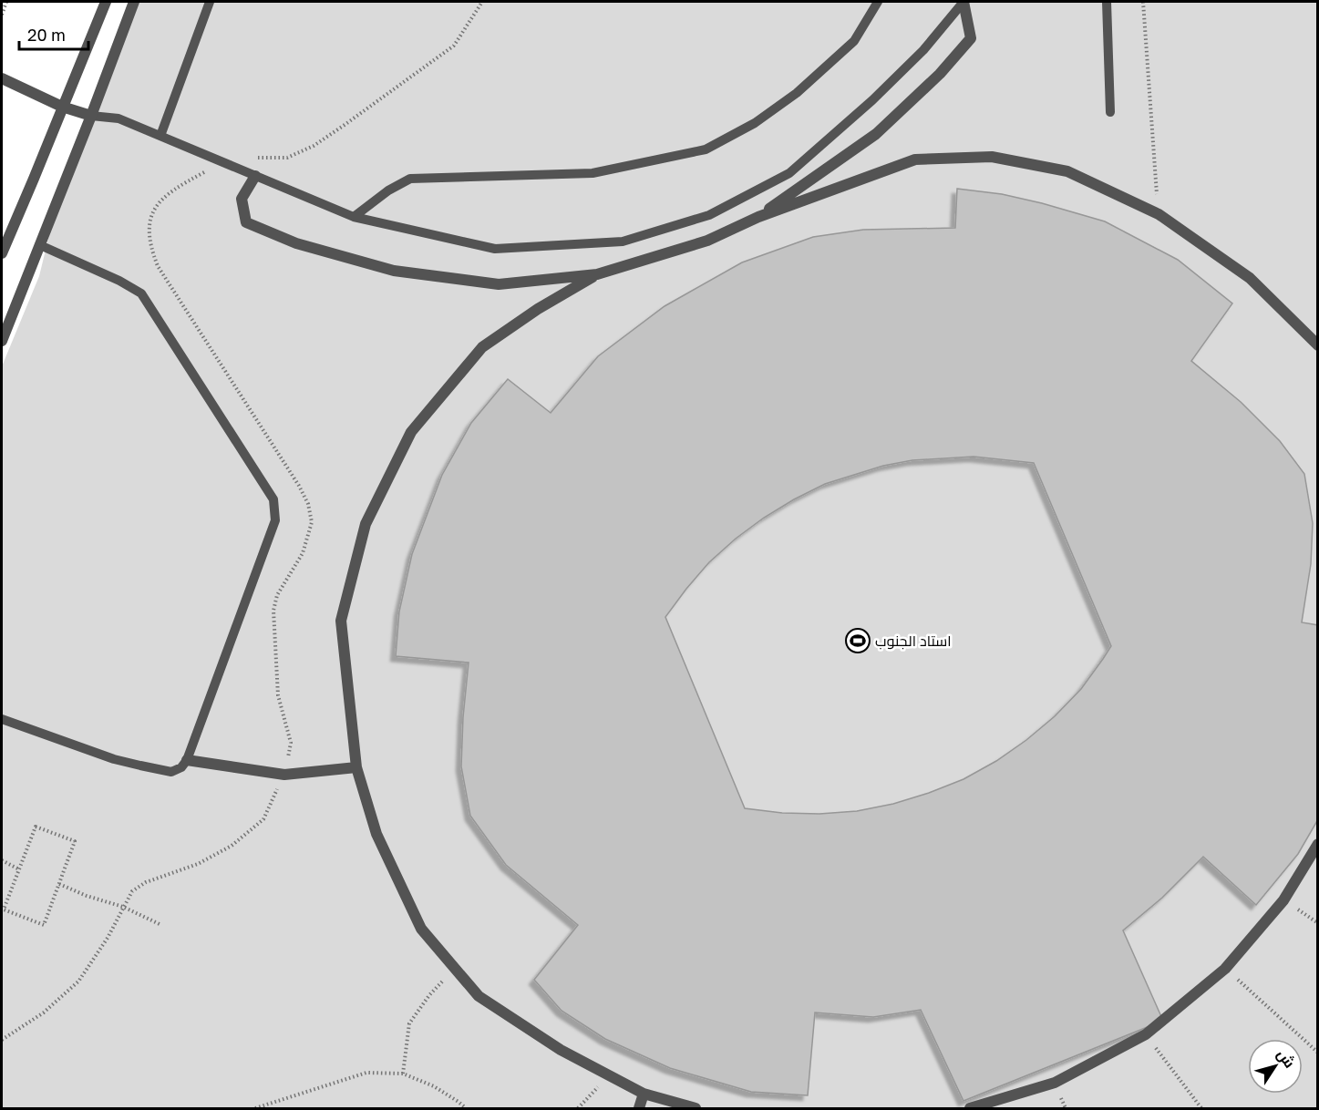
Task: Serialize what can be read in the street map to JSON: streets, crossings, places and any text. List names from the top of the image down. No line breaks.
{"places":{"sports":["استاد الجنوب"]},"scale_bar":"20 m","north":"top right"}
